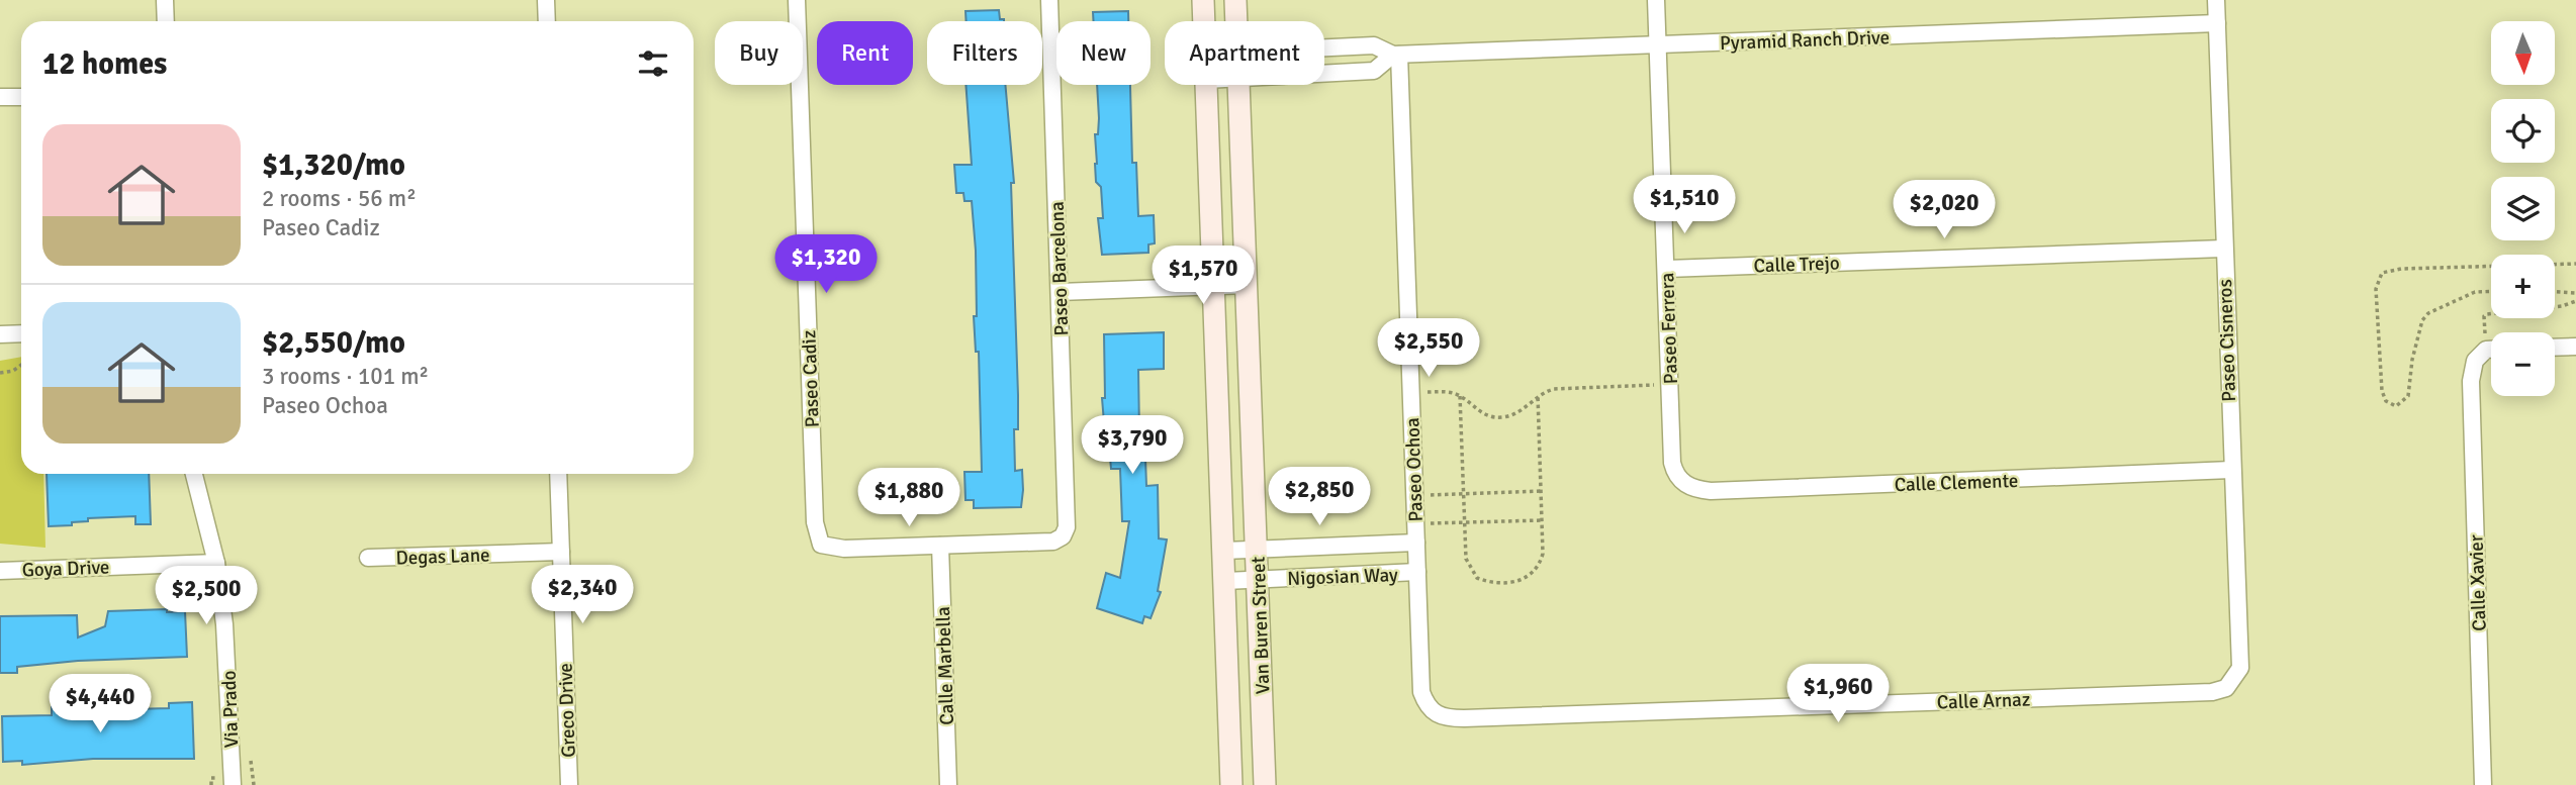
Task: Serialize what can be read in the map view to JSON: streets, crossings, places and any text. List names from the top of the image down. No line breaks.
{"streets":{"street":["Pyramid Ranch Drive","Calle Trejo","Paseo Barcelona","Paseo Ferrera","Paseo Cisneros","Paseo Cadiz","Paseo Ochoa","Calle Clemente","Degas Lane","Goya Drive","Nigosian Way","Calle Xavier","Van Buren Street","Calle Marbella","Calle Arnaz","Via Prado","Greco Drive"]},"crossings":[["Pyramid Ranch Drive","Paseo Ferrera"],["Pyramid Ranch Drive","Paseo Cisneros"],["Pyramid Ranch Drive","Paseo Ochoa"],["Calle Trejo","Paseo Ferrera"],["Calle Trejo","Paseo Cisneros"],["Paseo Barcelona","Paseo Cadiz"],["Paseo Barcelona","Calle Marbella"],["Paseo Ferrera","Calle Clemente"],["Paseo Cisneros","Calle Clemente"],["Paseo Cisneros","Calle Arnaz"],["Paseo Cadiz","Calle Marbella"],["Paseo Ochoa","Nigosian Way"],["Paseo Ochoa","Calle Arnaz"],["Degas Lane","Greco Drive"],["Goya Drive","Via Prado"],["Nigosian Way","Van Buren Street"]],"north":"bottom","page":{"map_buttons":["+","−"],"chip":["Buy","Rent","Filters","New","Apartment"],"heading":"12 homes","list":[{"name":"$1,320/mo","note":"2 rooms · 56 m² · Paseo Cadiz"},{"name":"$2,550/mo","note":"3 rooms · 101 m² · Paseo Ochoa"}],"price":["$1,510","$2,020","$1,320","$1,570","$2,550","$3,790","$2,850","$1,880","$2,340","$2,500","$1,960","$4,440"]}}
